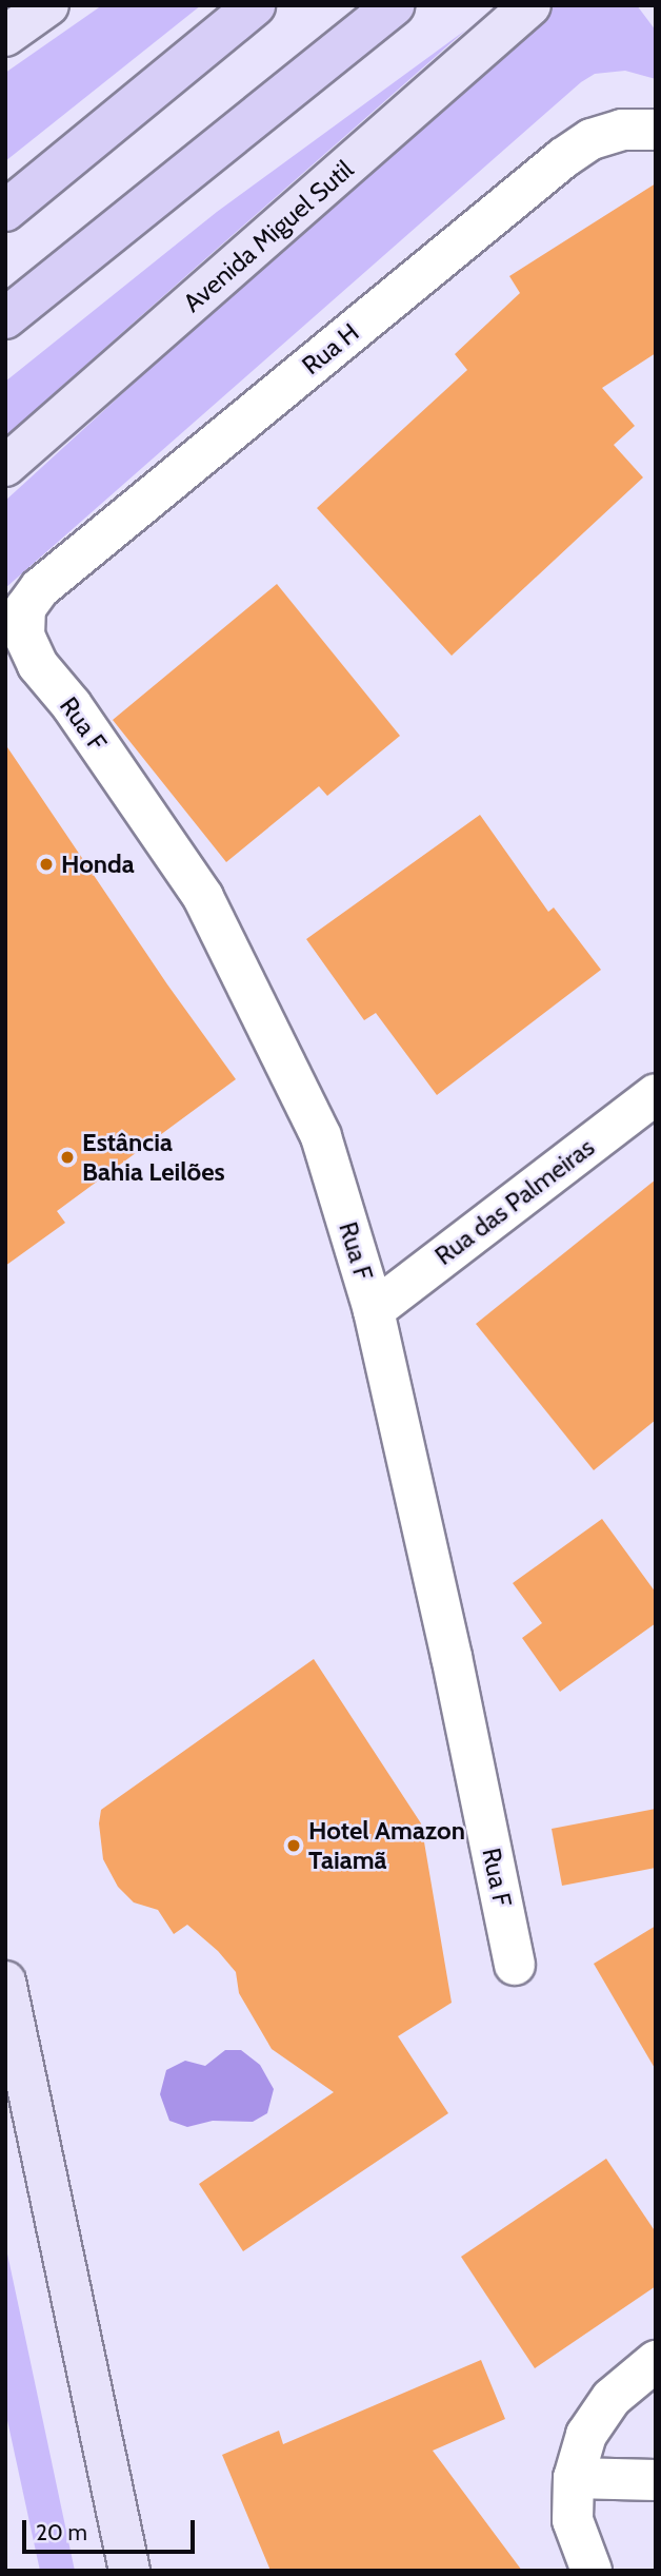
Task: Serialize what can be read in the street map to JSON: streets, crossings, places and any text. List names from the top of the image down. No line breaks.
{"streets":{"main road":["Avenida Miguel Sutil"],"street":["Rua H","Rua F","Rua das Palmeiras"]},"crossings":[["Rua H","Rua F"],["Rua F","Rua das Palmeiras"]],"places":["Honda","Estância Bahia Leilões","Hotel Amazon Taiamã"],"scale_bar":"20 m"}
